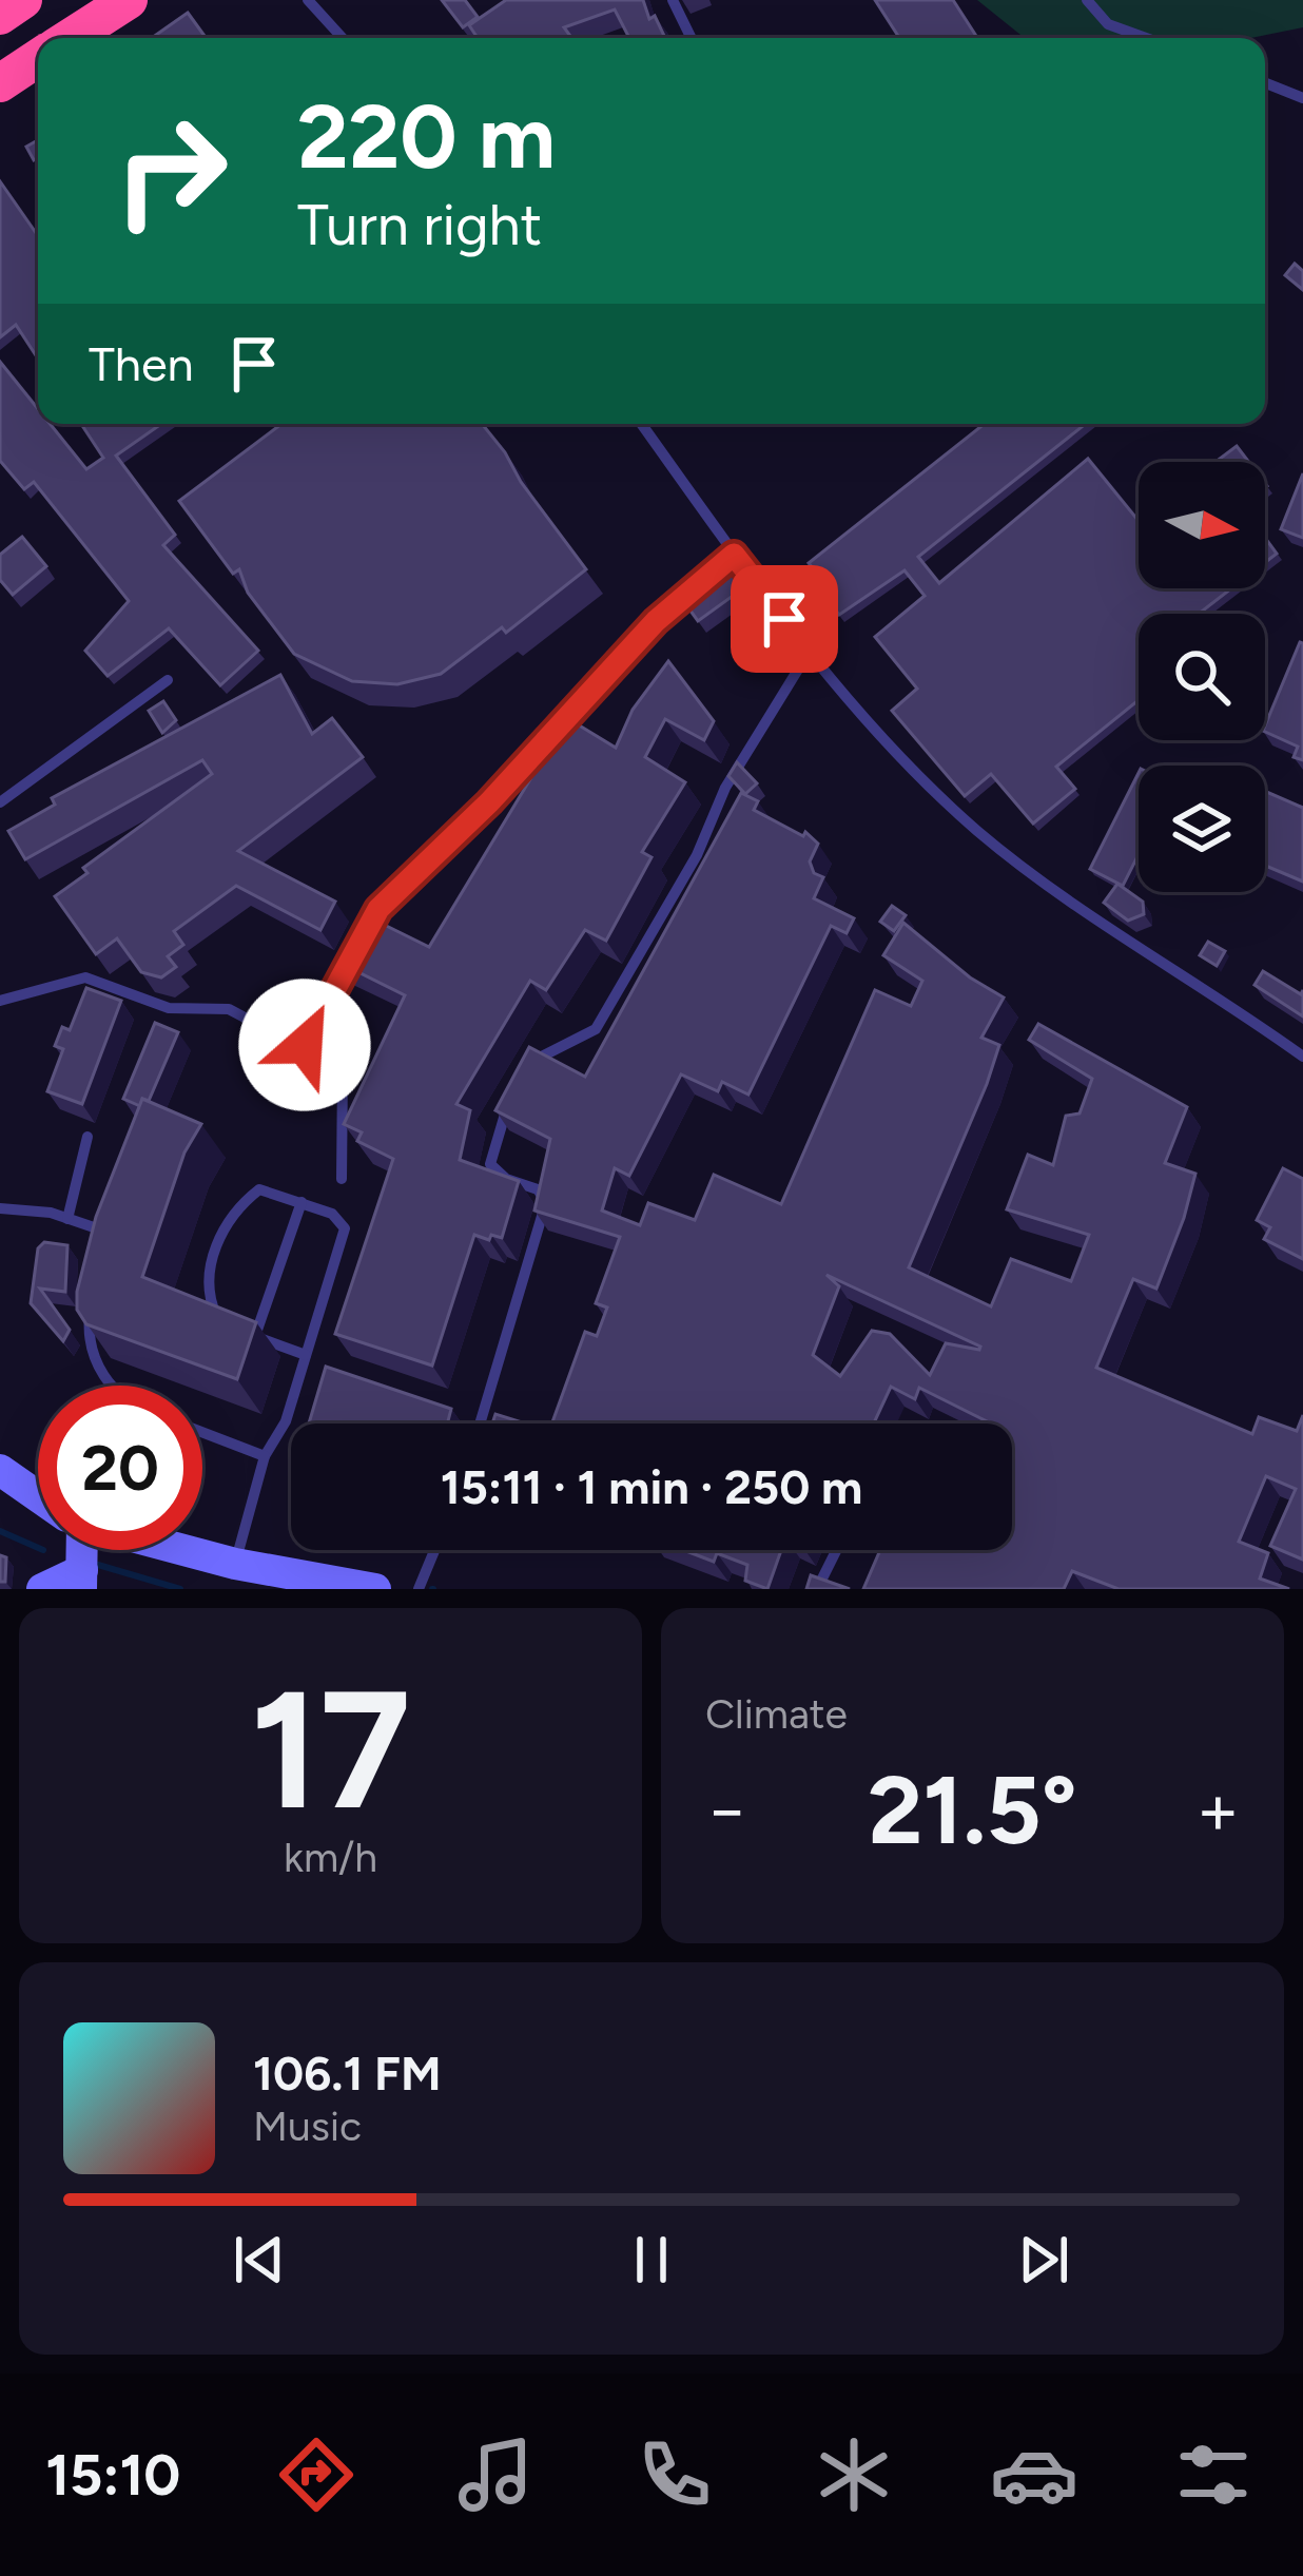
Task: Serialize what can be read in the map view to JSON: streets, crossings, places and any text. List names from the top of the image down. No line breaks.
{"north":"right","page":{"turn":["220 m","Turn right"],"then":"Then","limit":"20","trip":"15:11 · 1 min · 250 m","tile":[["17","km/h"],"Climate"],"heat":["−","21.5°","+"],"song":["106.1 FM","Music"],"tabs":"15:10"}}
